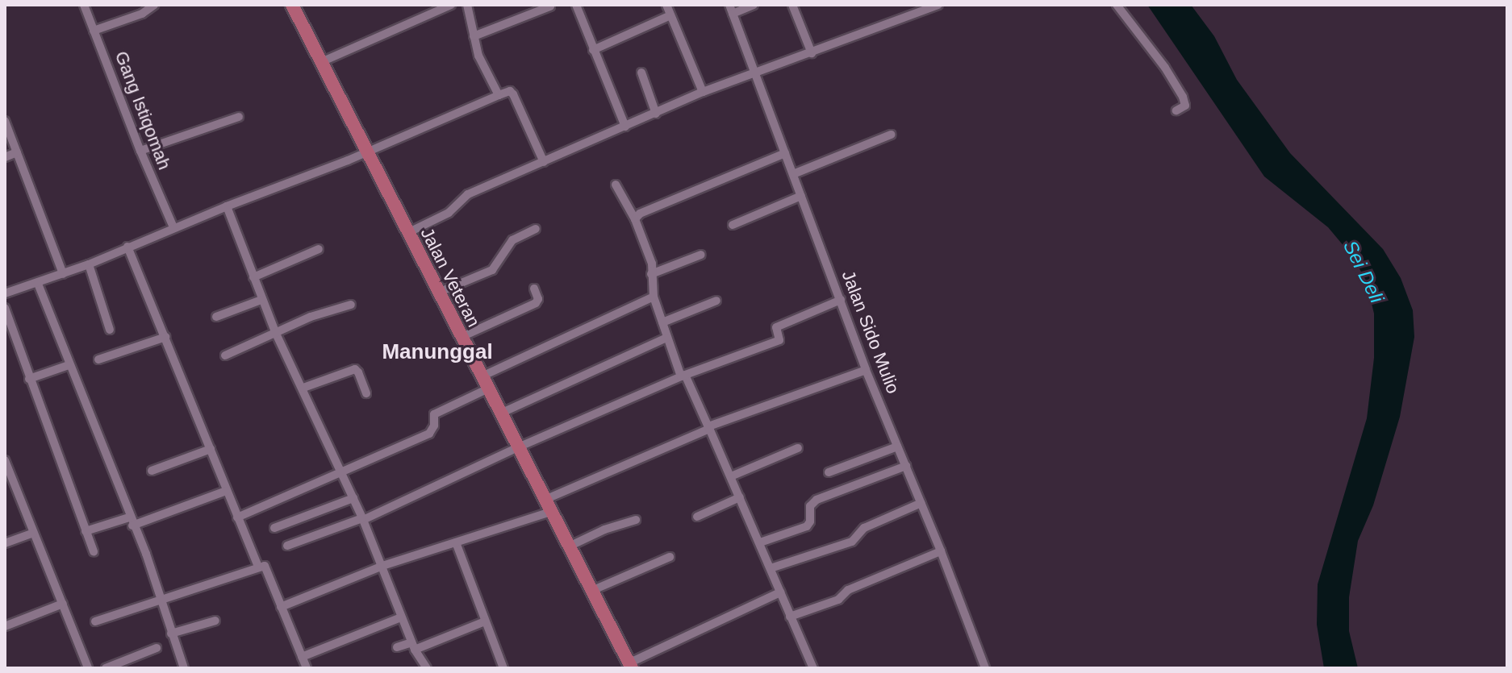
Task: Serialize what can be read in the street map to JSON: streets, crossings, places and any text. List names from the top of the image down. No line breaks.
{"streets":{"main road":["Jalan Veteran"],"street":["Gang Istiqomah","Jalan Sido Mulio"]},"districts":["Manunggal"],"water":["Sei Deli"]}
